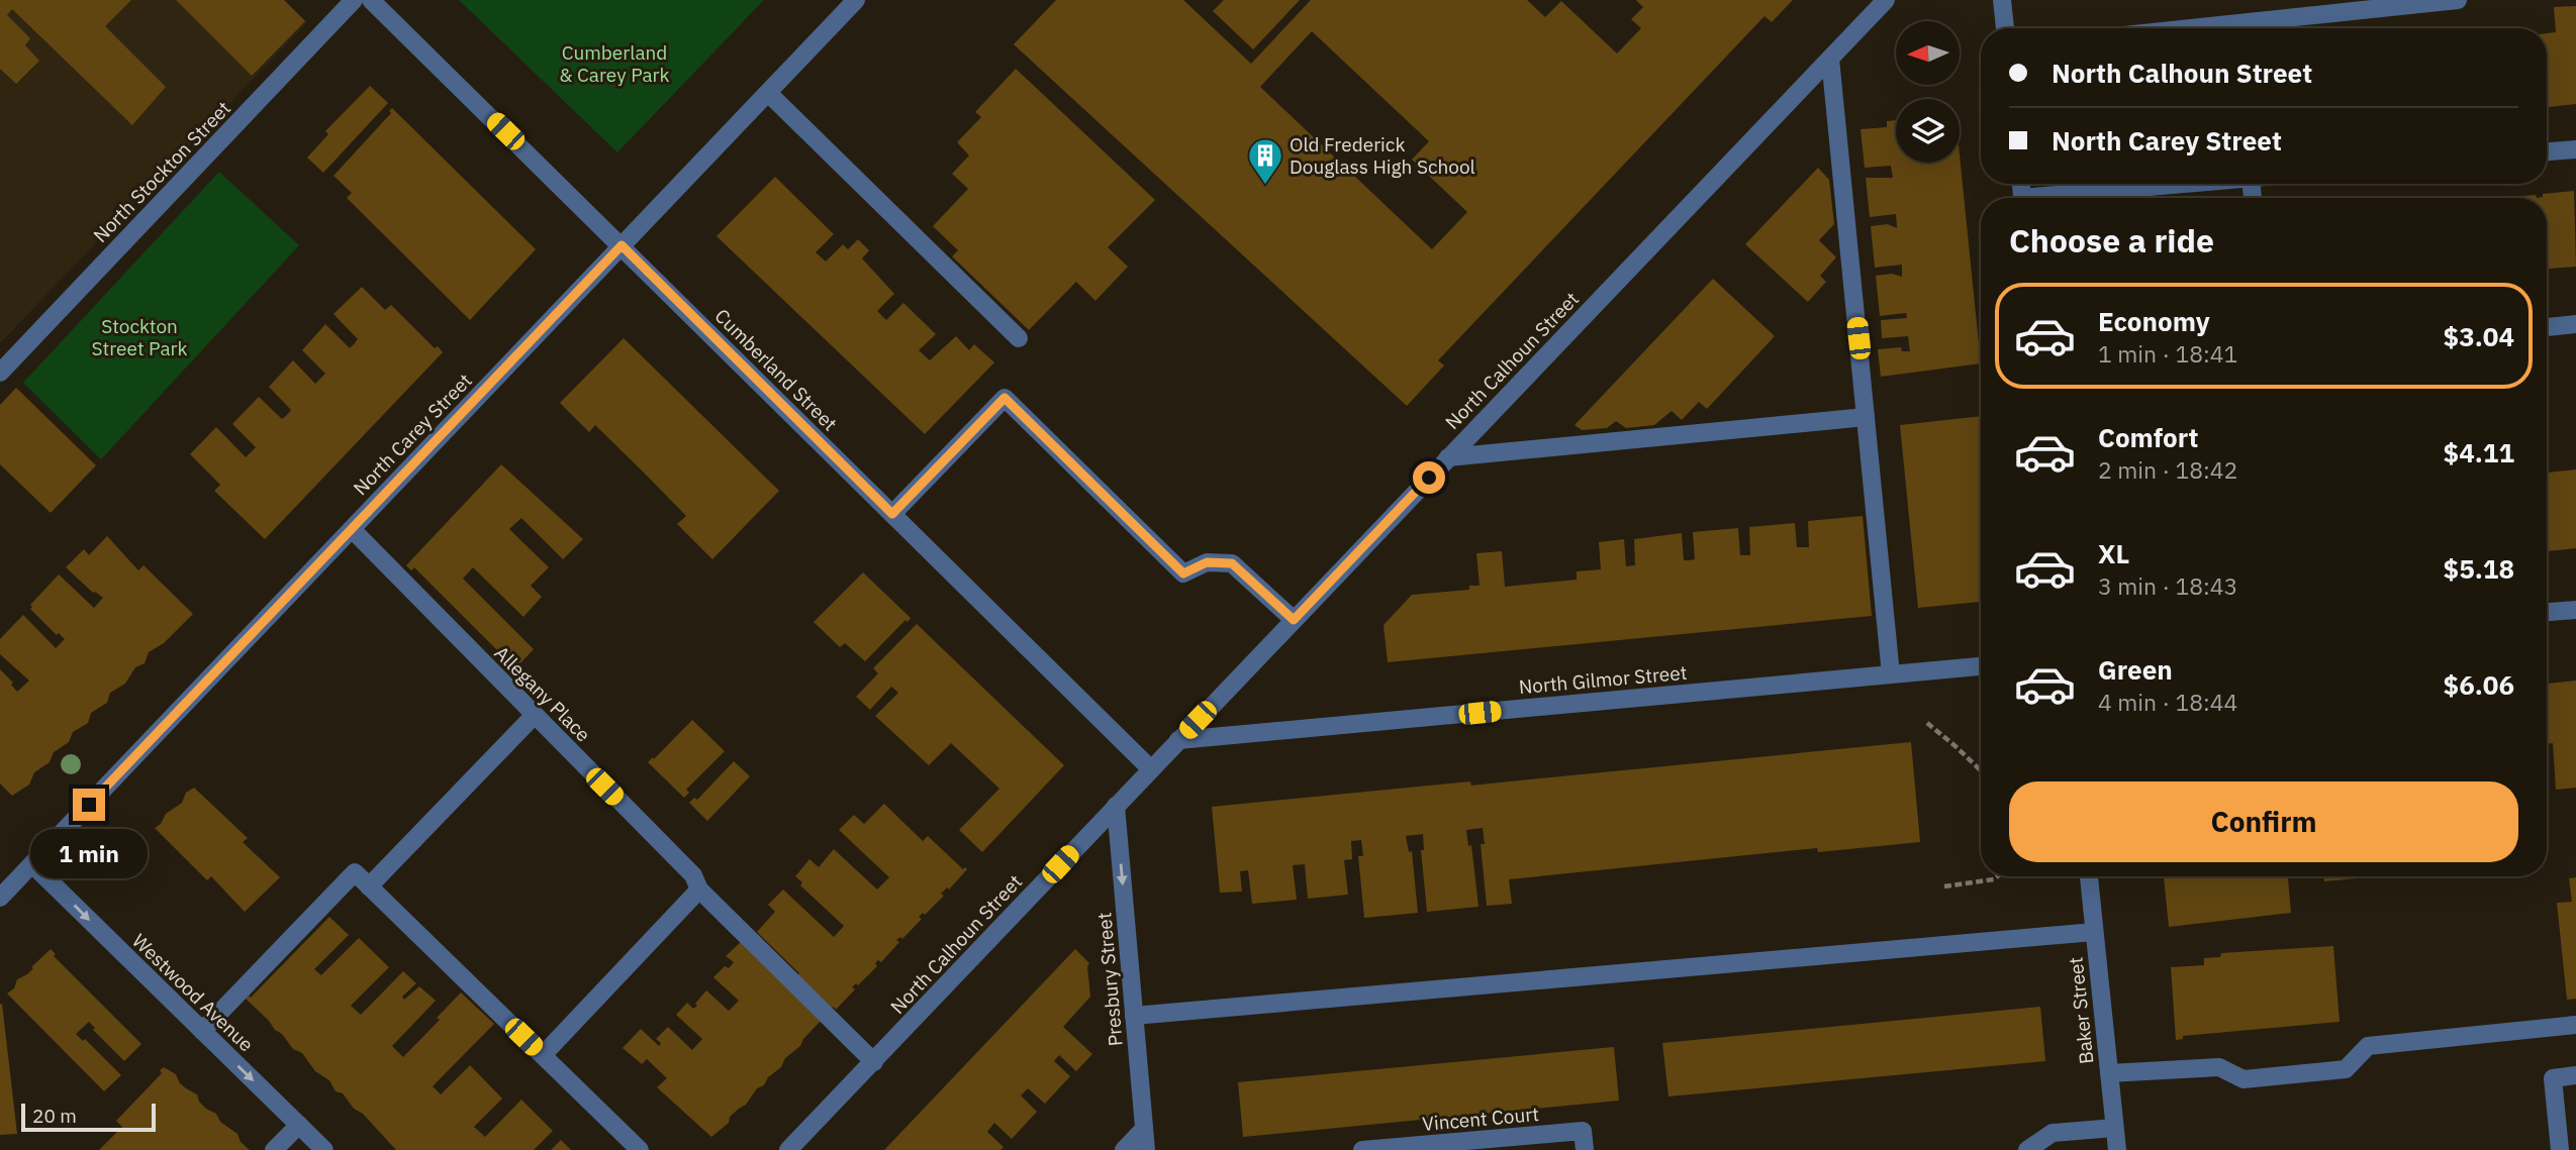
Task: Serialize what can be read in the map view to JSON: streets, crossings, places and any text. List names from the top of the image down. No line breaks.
{"streets":{"street":["North Stockton Street","North Calhoun Street","Cumberland Street","North Carey Street","North Gilmor Street","Allegany Place","Presbury Street","Westwood Avenue","Baker Street","Vincent Court"]},"crossings":[["North Calhoun Street","Cumberland Street"],["North Calhoun Street","North Gilmor Street"],["North Calhoun Street","Allegany Place"],["North Calhoun Street","Presbury Street"],["Cumberland Street","North Carey Street"],["North Carey Street","Allegany Place"],["North Carey Street","Westwood Avenue"]],"one_way":["Presbury Street","Westwood Avenue"],"parks":["Cumberland & Carey Park","Stockton Street Park"],"places":{"building":["Old Frederick Douglass High School"]},"scale_bar":"20 m","north":"left","page":{"banner":["North Calhoun Street","North Carey Street"],"heading":"Choose a ride","list":[{"name":"Economy","note":"1 min · 18:41","value":"$3.04"},{"name":"Comfort","note":"2 min · 18:42","value":"$4.11"},{"name":"XL","note":"3 min · 18:43","value":"$5.18"},{"name":"Green","note":"4 min · 18:44","value":"$6.06"}],"buttons":"Confirm","bubble":"1 min","scale":"20 m"}}
